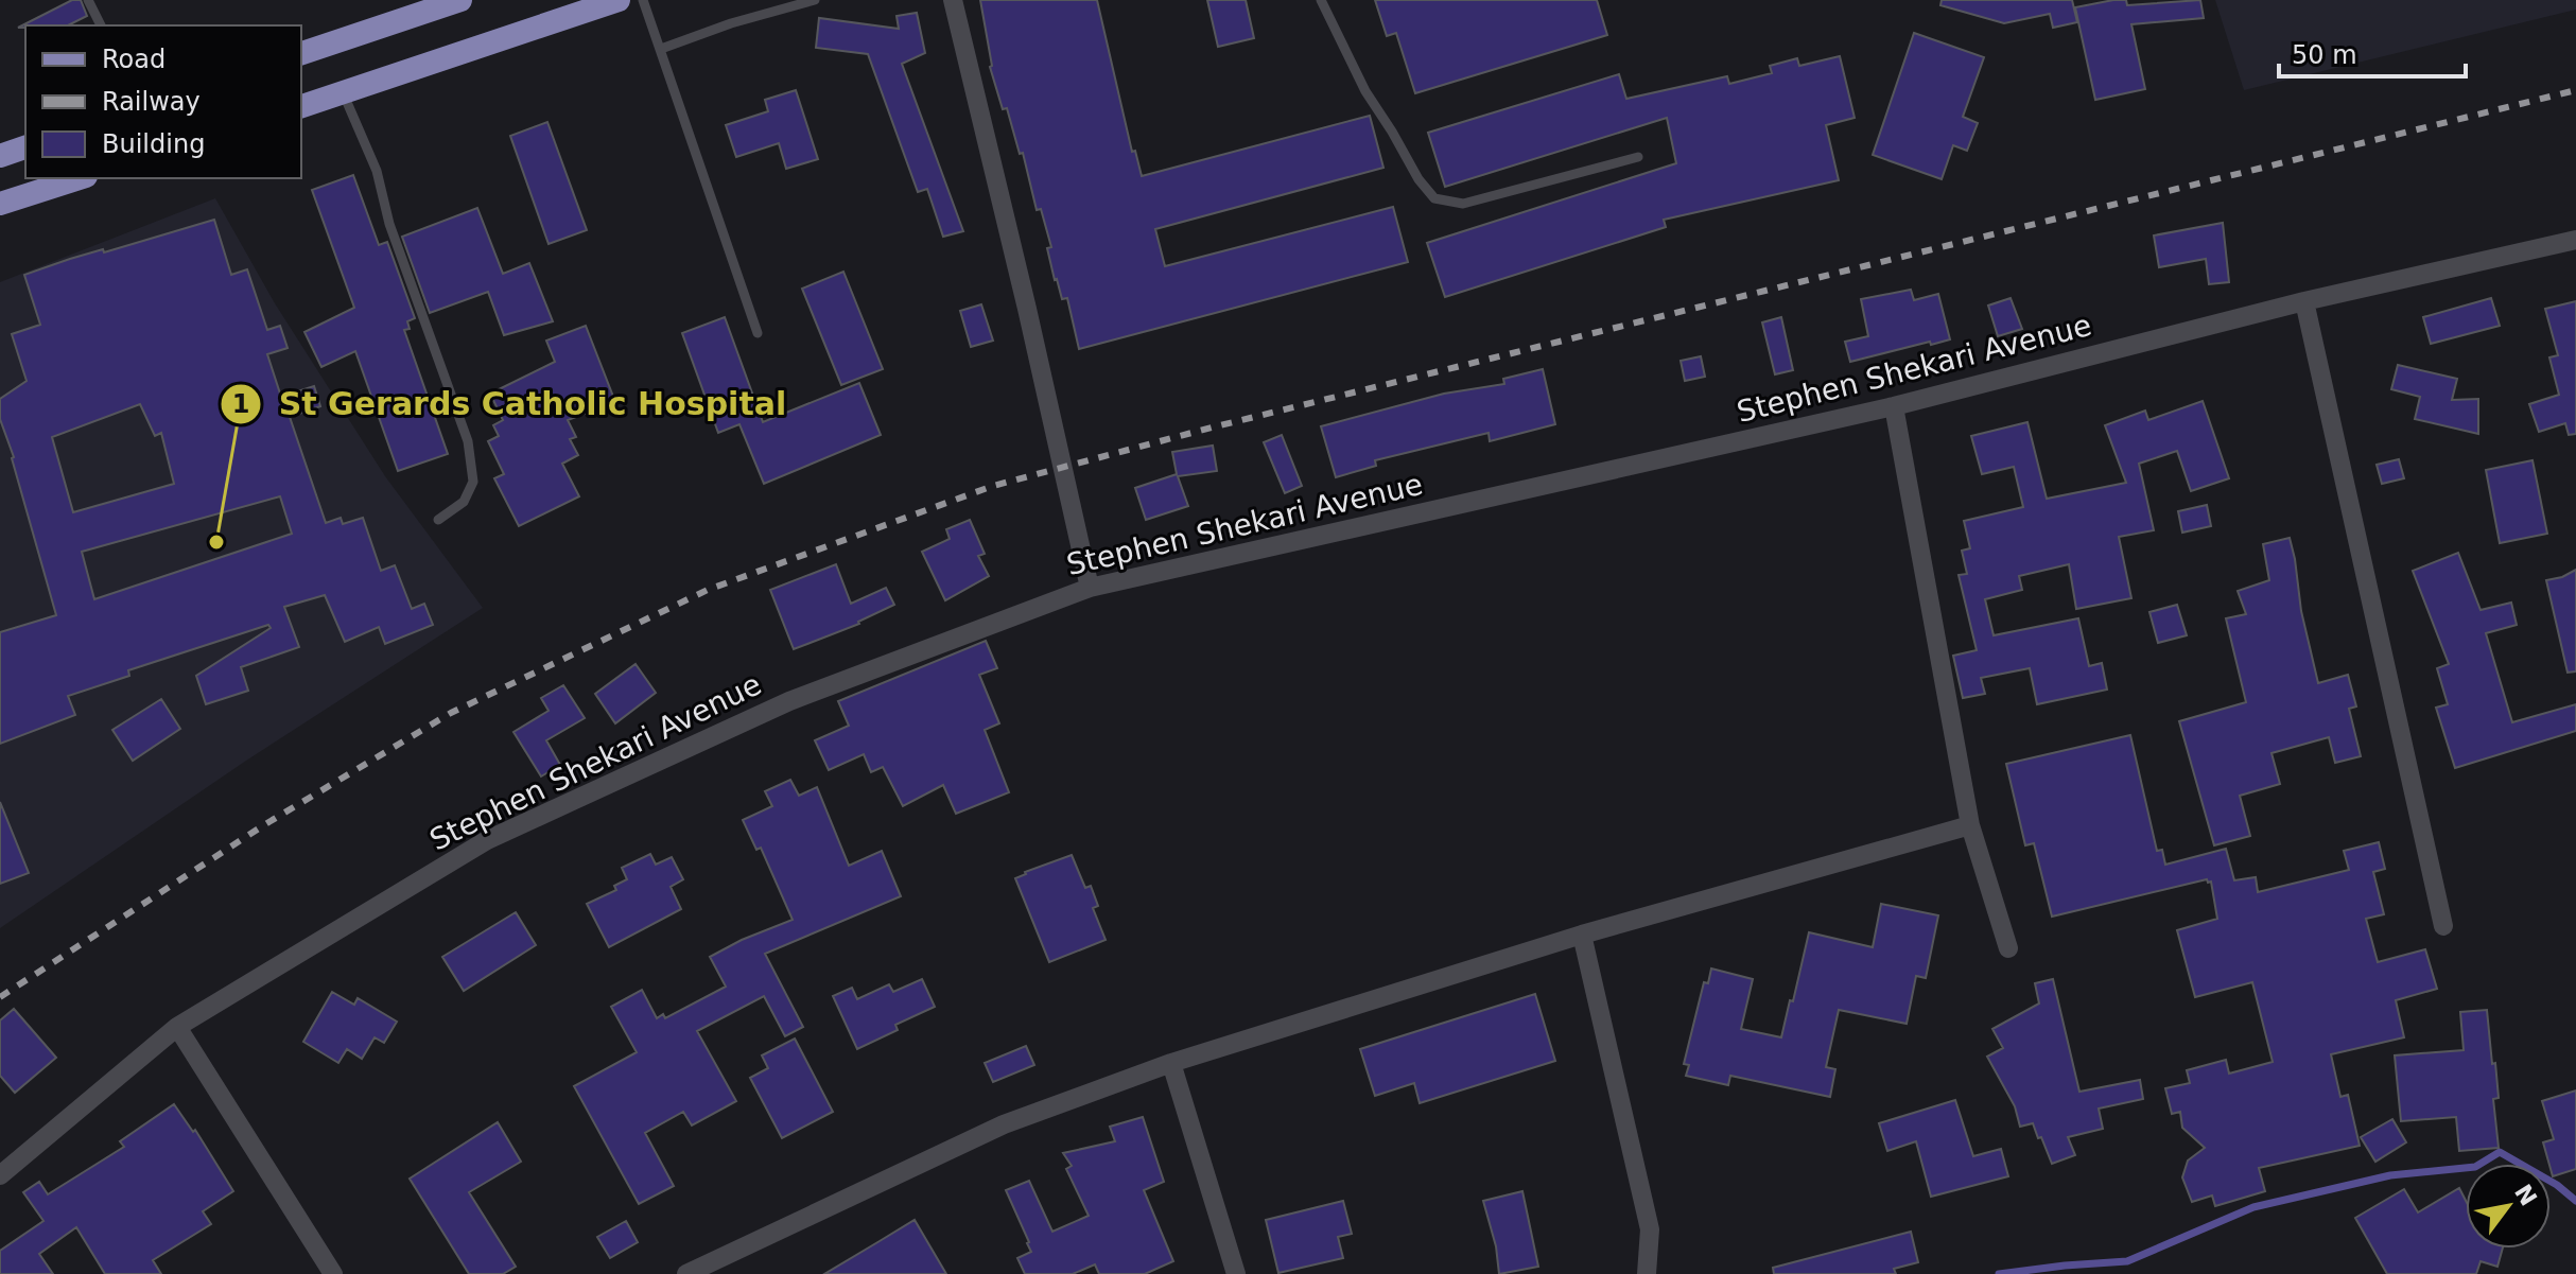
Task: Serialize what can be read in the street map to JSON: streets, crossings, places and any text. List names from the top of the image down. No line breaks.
{"streets":{"street":["Stephen Shekari Avenue"]},"places":["St Gerards Catholic Hospital"],"legend":["Road","Railway","Building"],"scale_bar":"50 m","north":"top right"}
